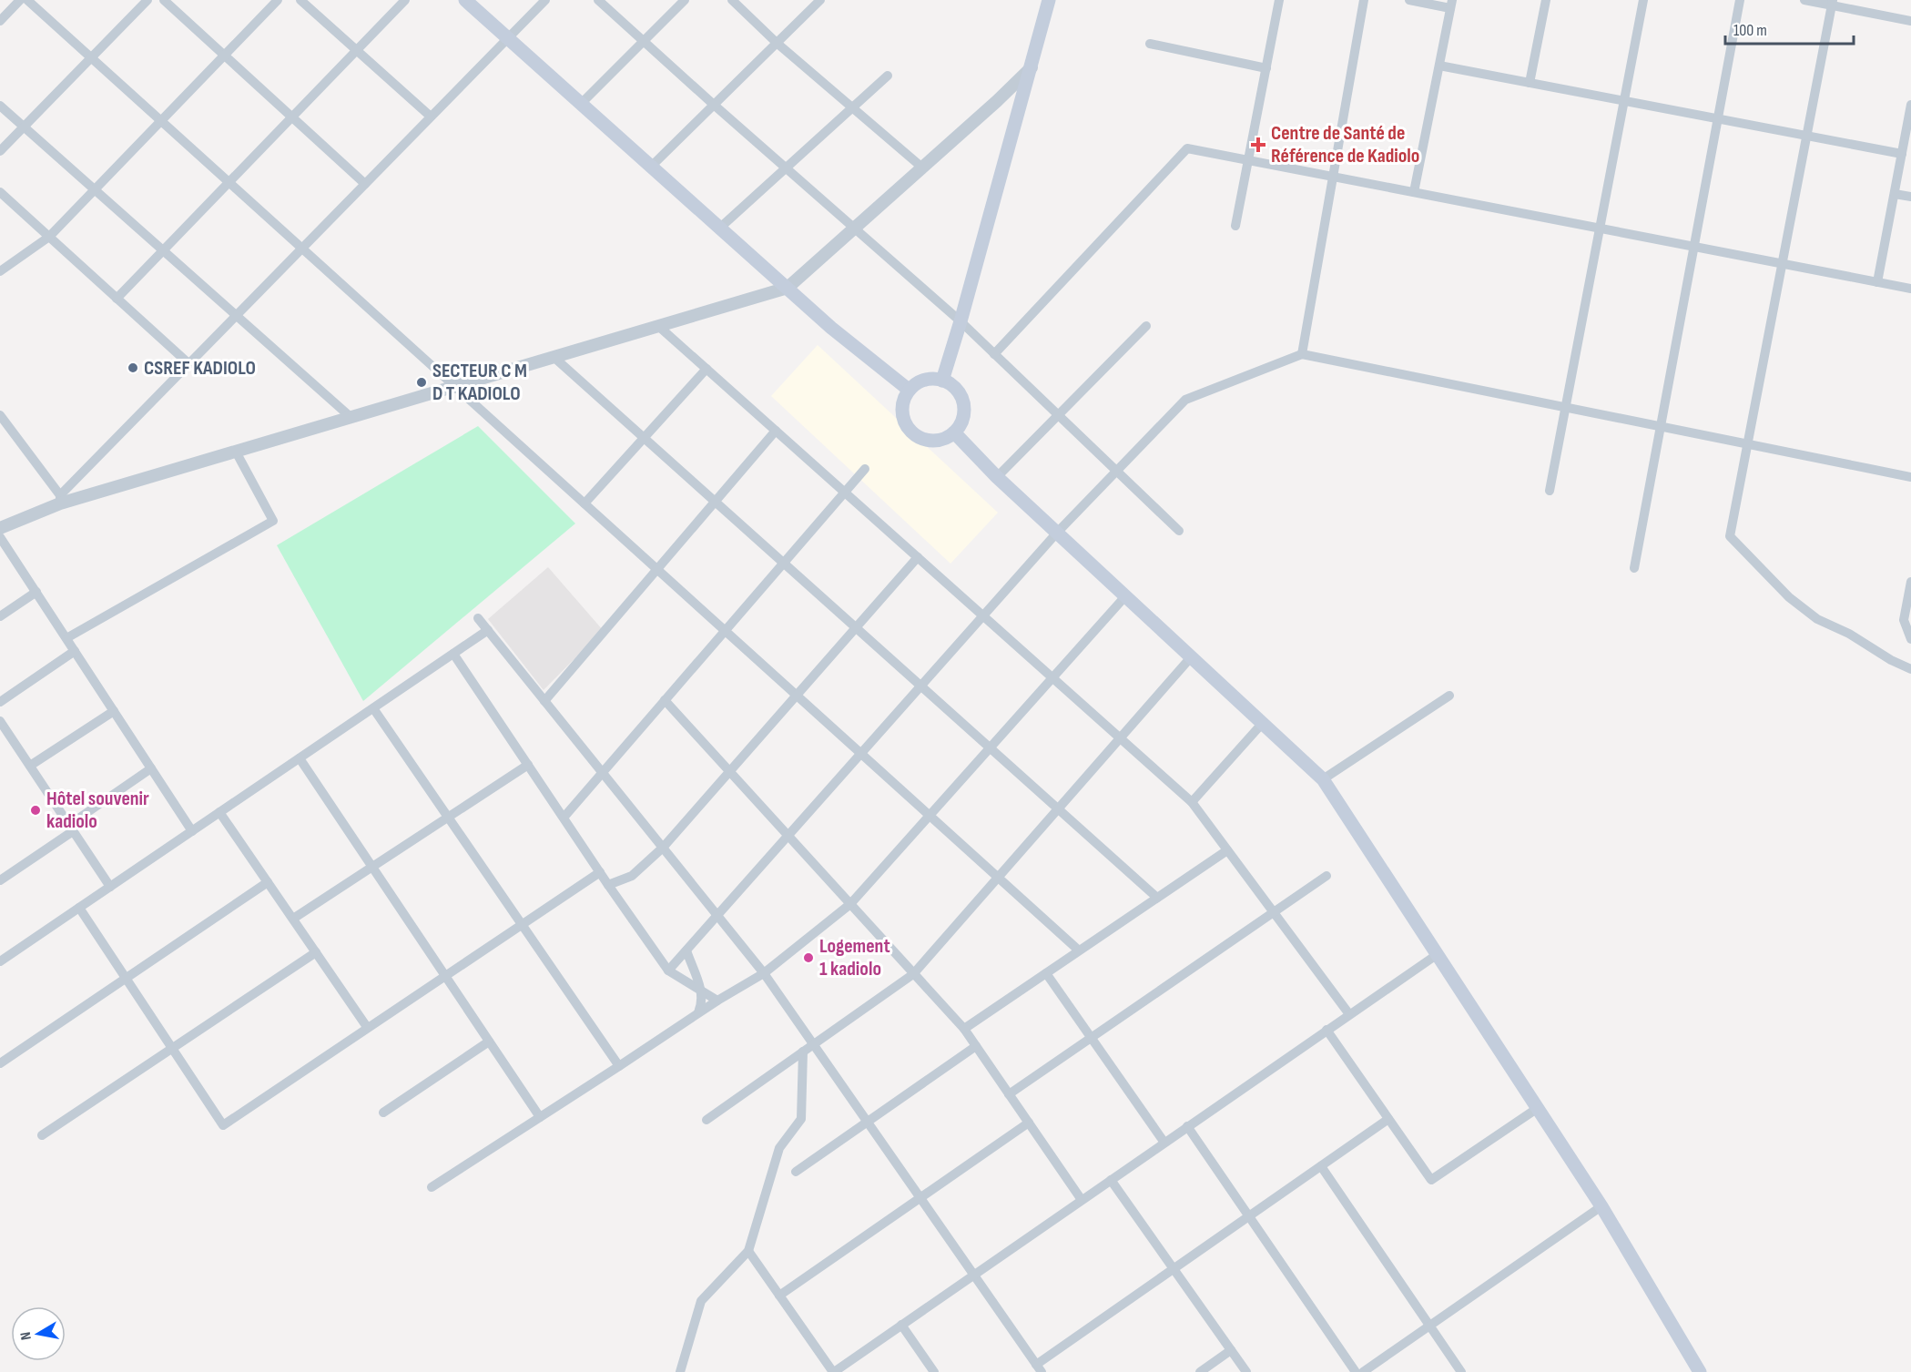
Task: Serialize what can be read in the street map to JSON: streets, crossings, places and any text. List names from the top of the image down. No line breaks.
{"places":{"health":["Centre de Santé de Référence de Kadiolo"],"other":["CSREF KADIOLO","SECTEUR C M D T KADIOLO","Hôtel souvenir kadiolo","Logement 1 kadiolo"]},"scale_bar":"100 m","north":"left"}
